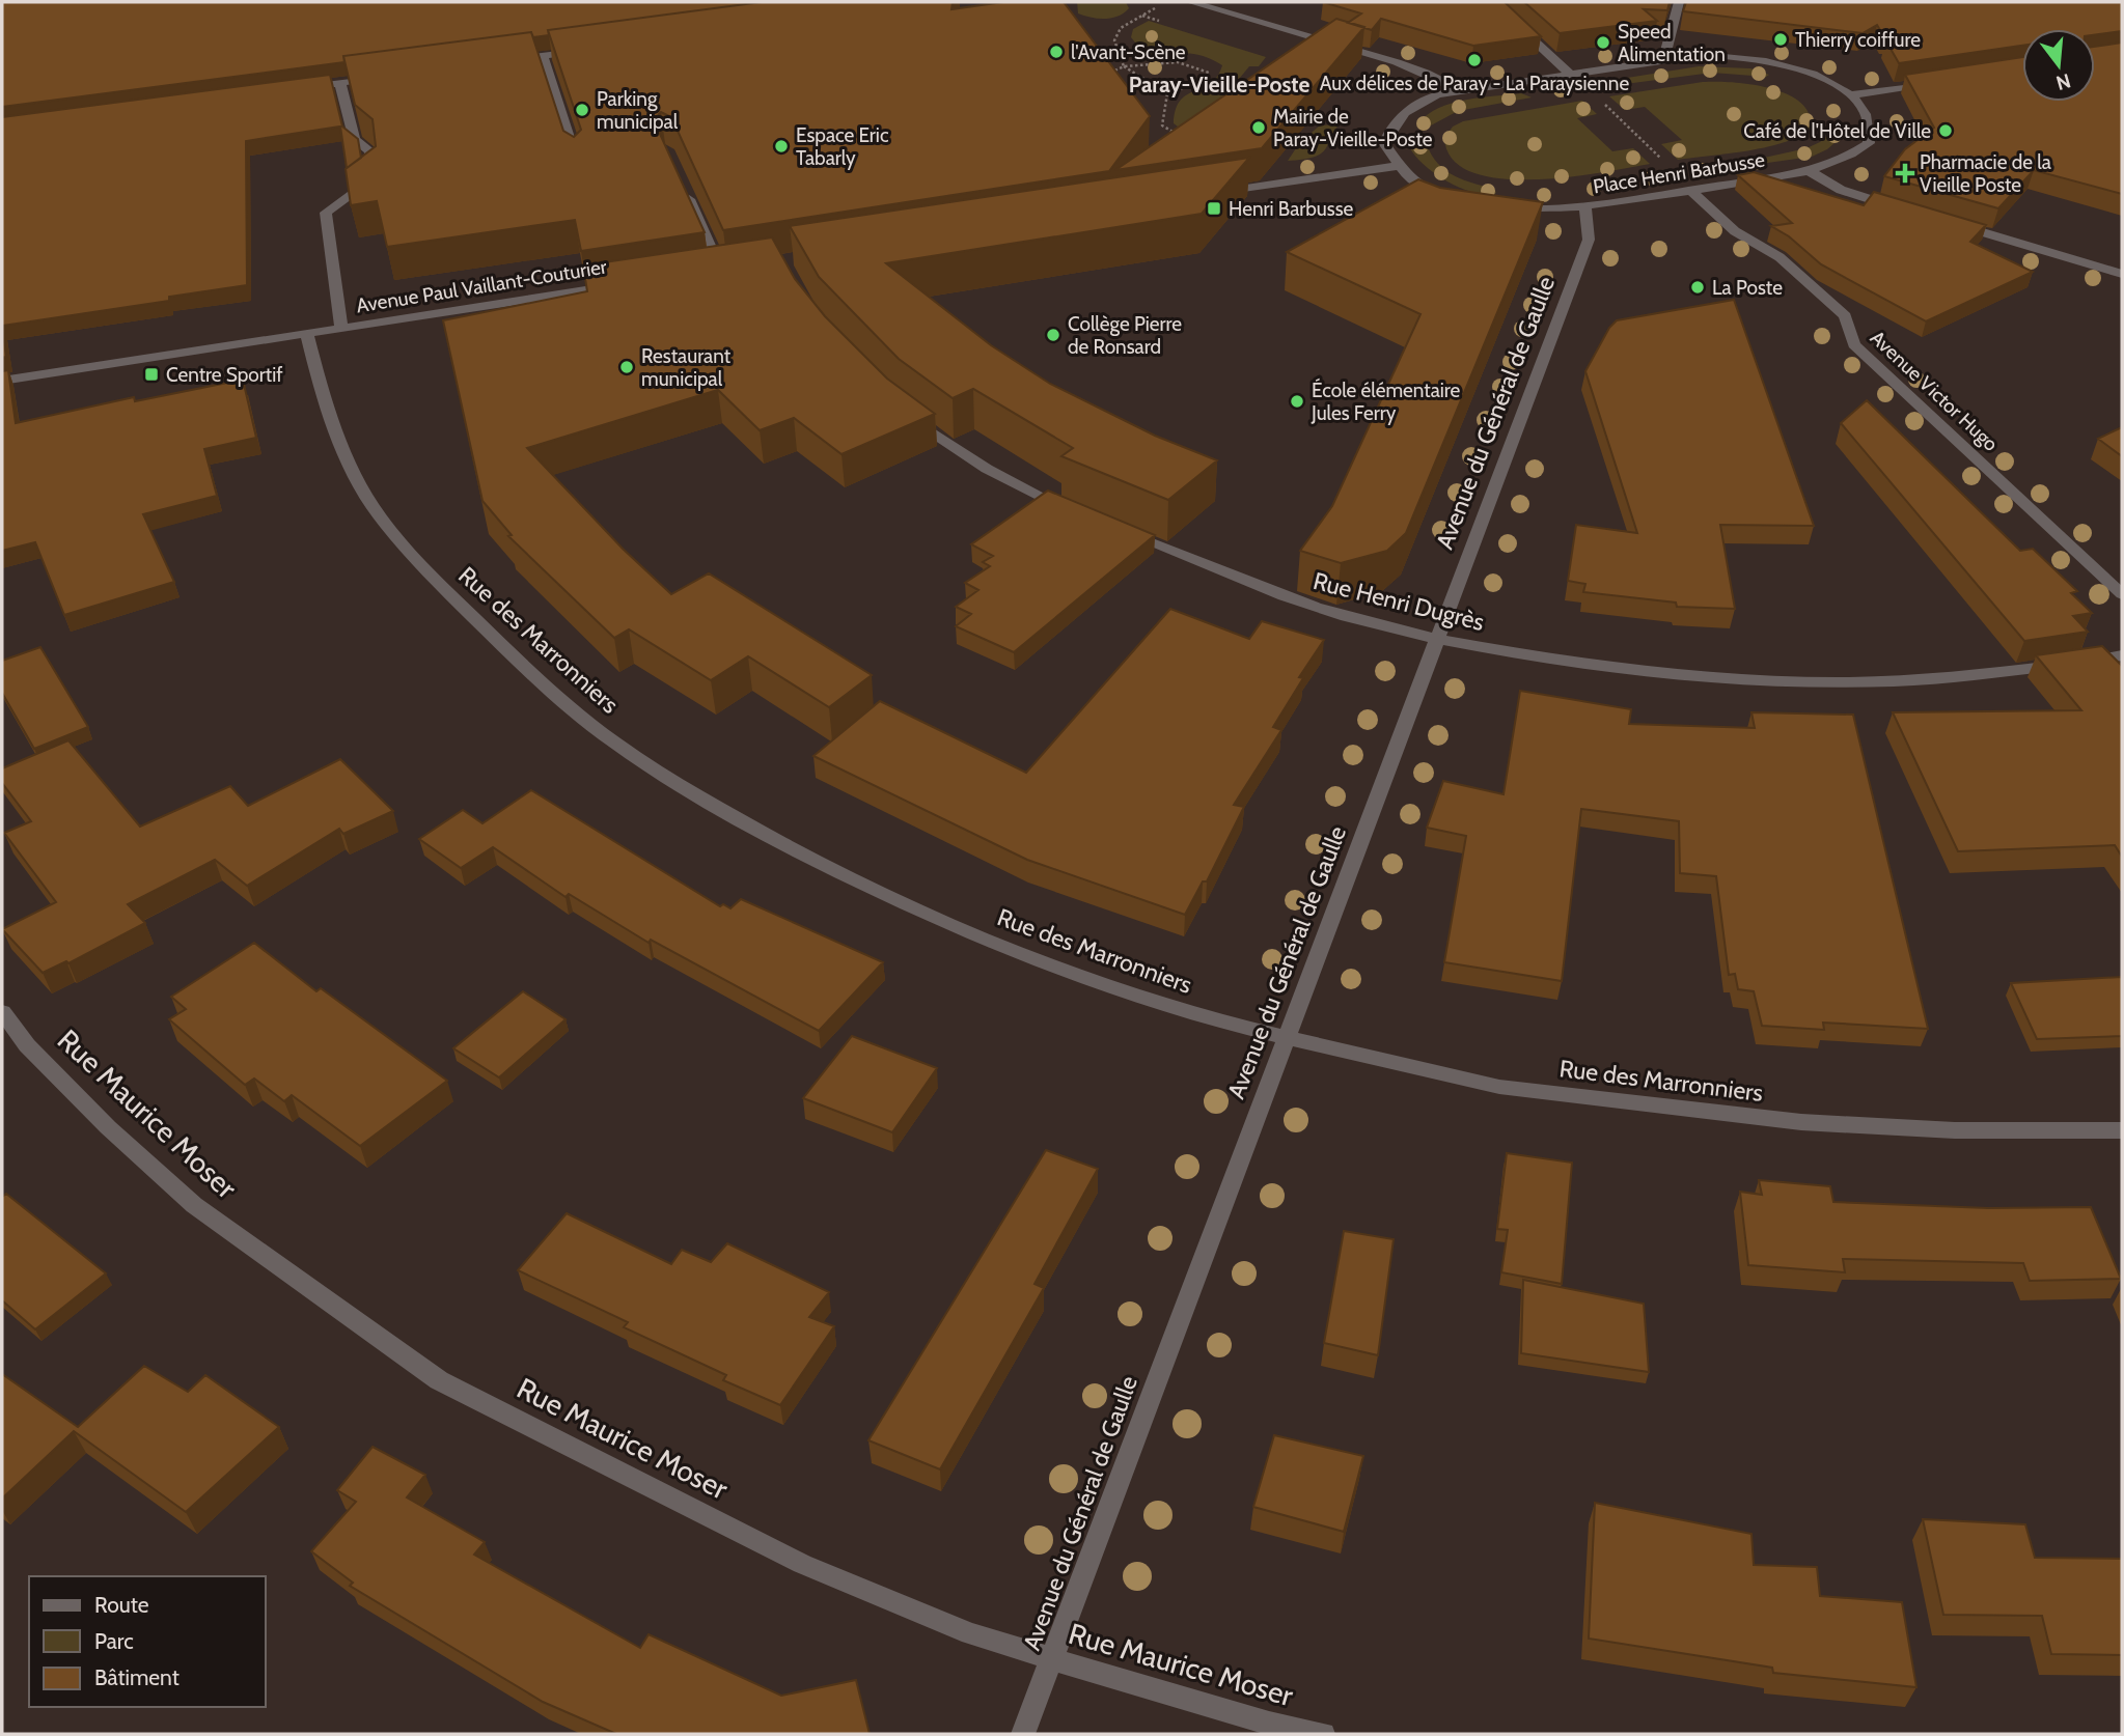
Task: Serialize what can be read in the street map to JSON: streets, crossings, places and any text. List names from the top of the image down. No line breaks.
{"streets":{"street":["Place Henri Barbusse","Avenue Paul Vaillant-Couturier","Avenue Victor Hugo","Avenue du Général de Gaulle","Rue Henri Dugrès","Rue des Marronniers","Rue Maurice Moser"]},"crossings":[["Place Henri Barbusse","Avenue Victor Hugo"],["Place Henri Barbusse","Avenue du Général de Gaulle"],["Avenue Paul Vaillant-Couturier","Rue des Marronniers"],["Avenue du Général de Gaulle","Rue Henri Dugrès"],["Avenue du Général de Gaulle","Rue des Marronniers"],["Avenue du Général de Gaulle","Rue Maurice Moser"]],"districts":["Paray-Vieille-Poste"],"places":{"other":["Thierry coiffure","Speed Alimentation","l'Avant-Scène","Aux délices de Paray - La Paraysienne","Parking municipal","Mairie de Paray-Vieille-Poste","Café de l'Hôtel de Ville","Espace Eric Tabarly","La Poste","Collège Pierre de Ronsard","Restaurant municipal","École élémentaire Jules Ferry"],"health":["Pharmacie de la Vieille Poste"],"transit":["Henri Barbusse","Centre Sportif"]},"legend":["Route","Parc","Bâtiment"],"north":"bottom"}
